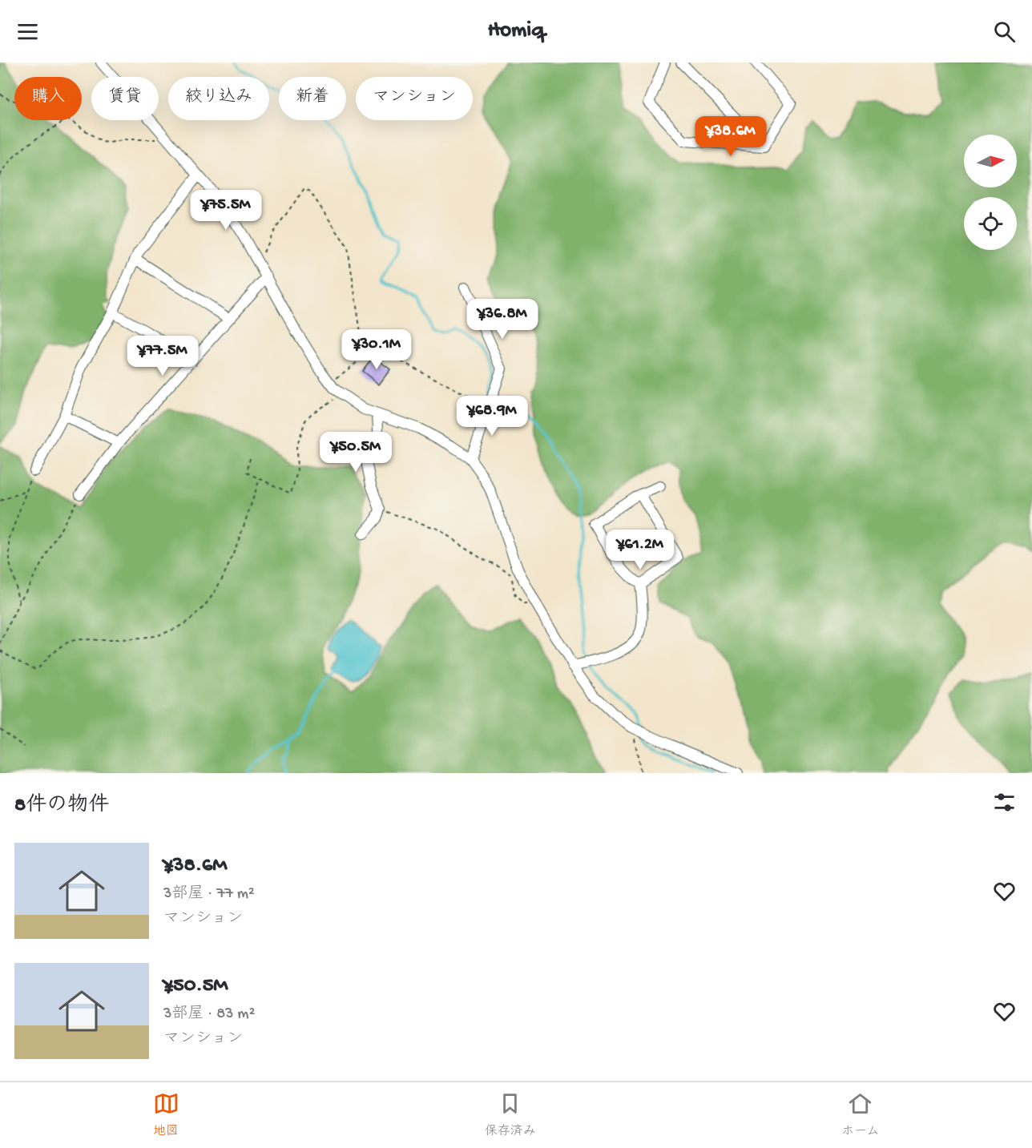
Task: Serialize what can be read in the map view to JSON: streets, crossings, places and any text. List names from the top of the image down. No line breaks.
{"north":"right","page":{"header":"Homiq","chip":["購入","賃貸","絞り込み","新着","マンション"],"price":["¥38.6M","¥75.5M","¥36.8M","¥30.1M","¥77.5M","¥68.9M","¥50.5M","¥61.2M"],"heading":"8件の物件","list":[{"name":"¥38.6M","note":"3部屋 · 77 m² · マンション"},{"name":"¥50.5M","note":"3部屋 · 83 m² · マンション"}],"tabs":["地図","保存済み","ホーム"]}}
